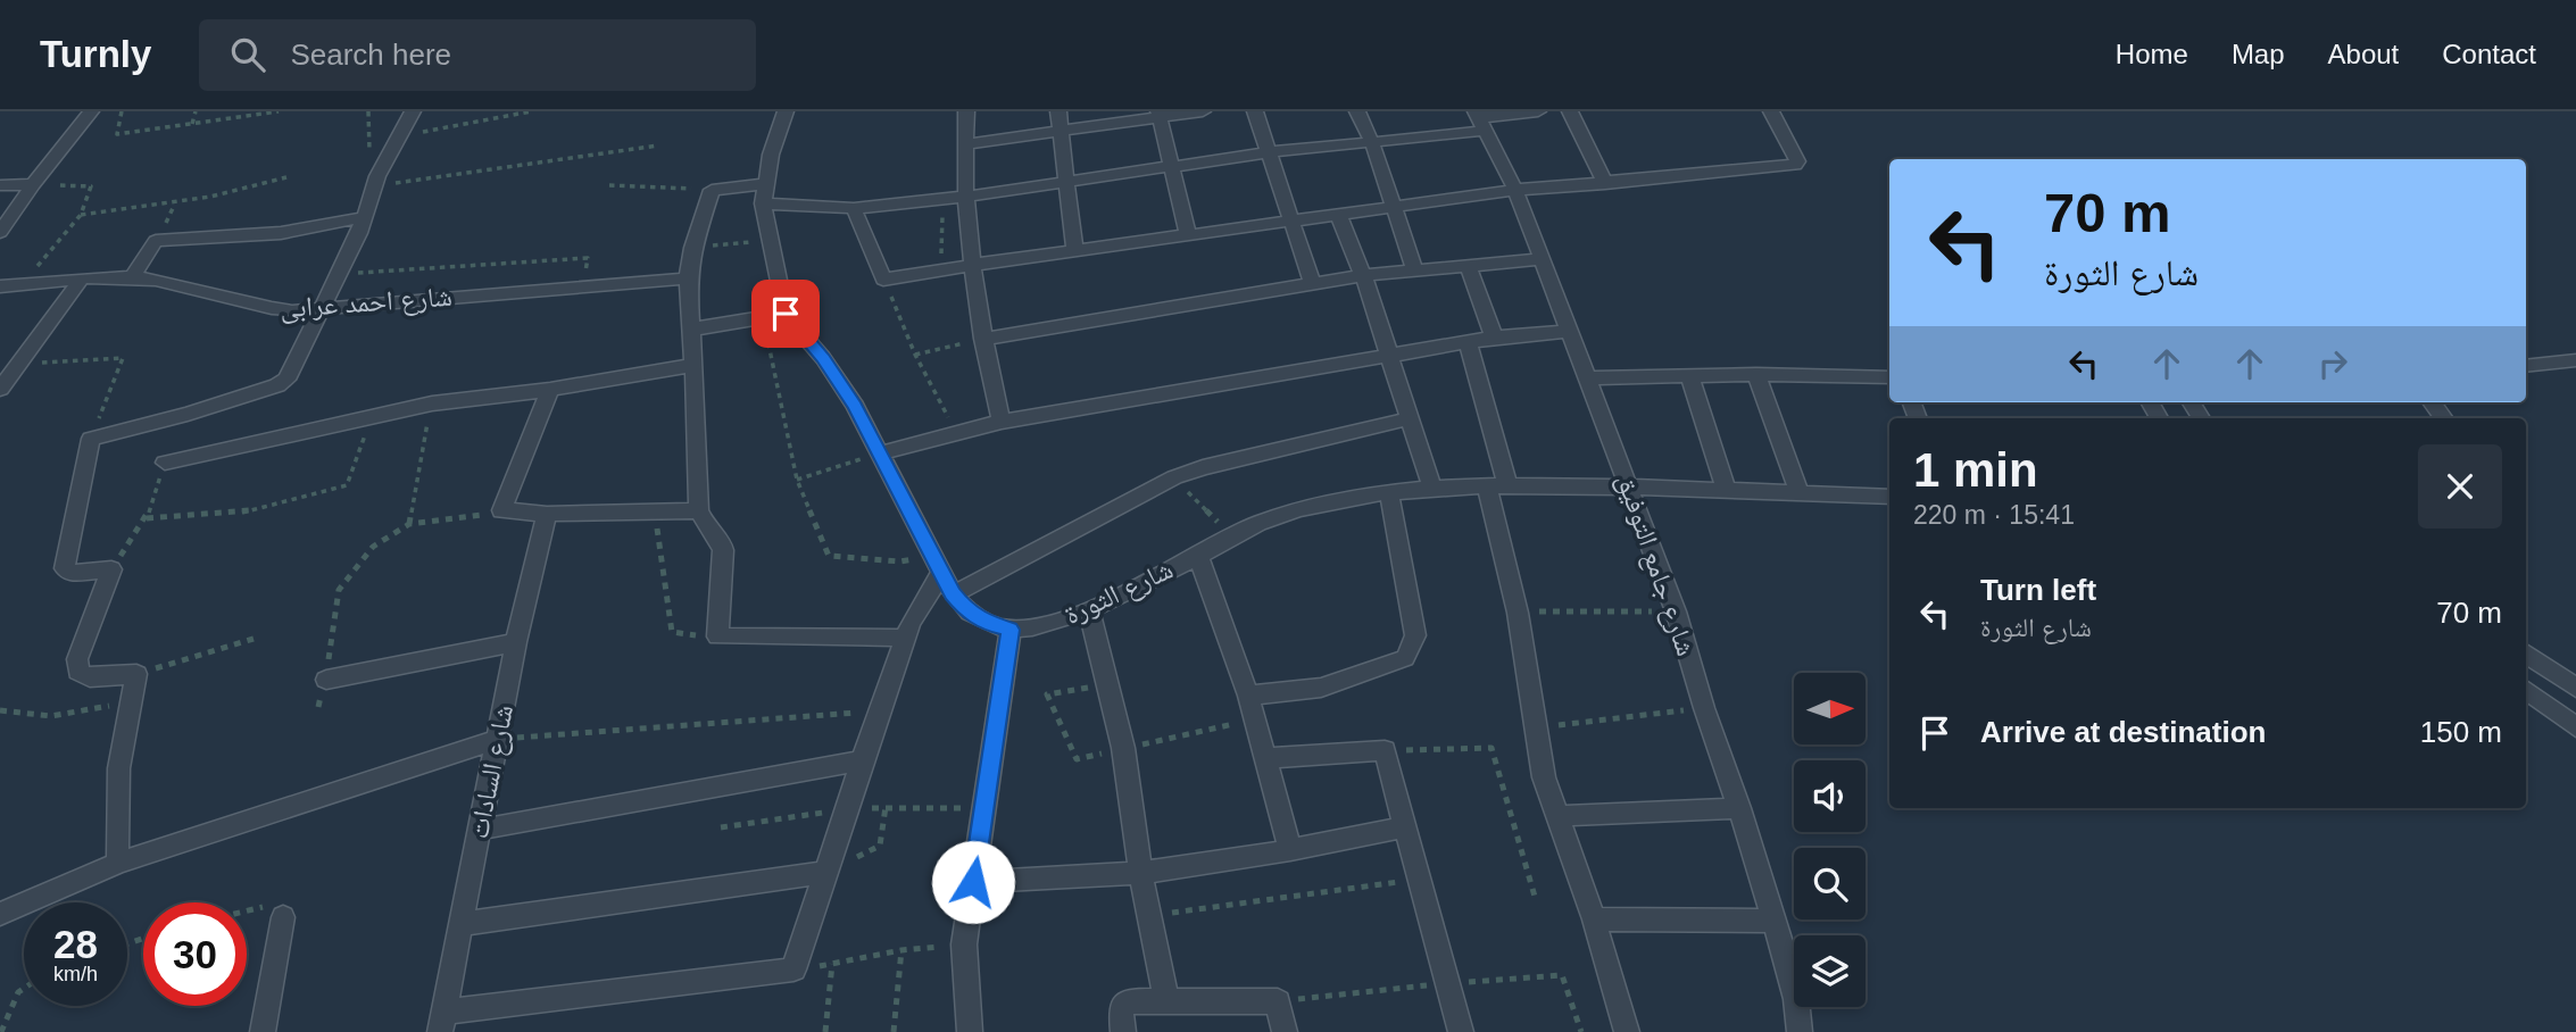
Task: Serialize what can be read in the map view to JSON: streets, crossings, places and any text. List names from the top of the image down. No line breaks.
{"streets":{"street":["شارع احمد عرابى","شارع جامع التوفيق","شارع الثورة","شارع السادات"]},"crossings":[["شارع جامع التوفيق","شارع الثورة"]],"north":"right","page":{"header":"Turnly","search":"Search here","nav":["Home","Map","About","Contact"],"turn":["70 m","شارع الثورة"],"heading":["1 min","220 m · 15:41"],"list":[{"name":"Turn left","note":"شارع الثورة","value":"70 m"},{"name":"Arrive at destination","value":"150 m"}],"speed":"28 km/h","limit":"30"}}
